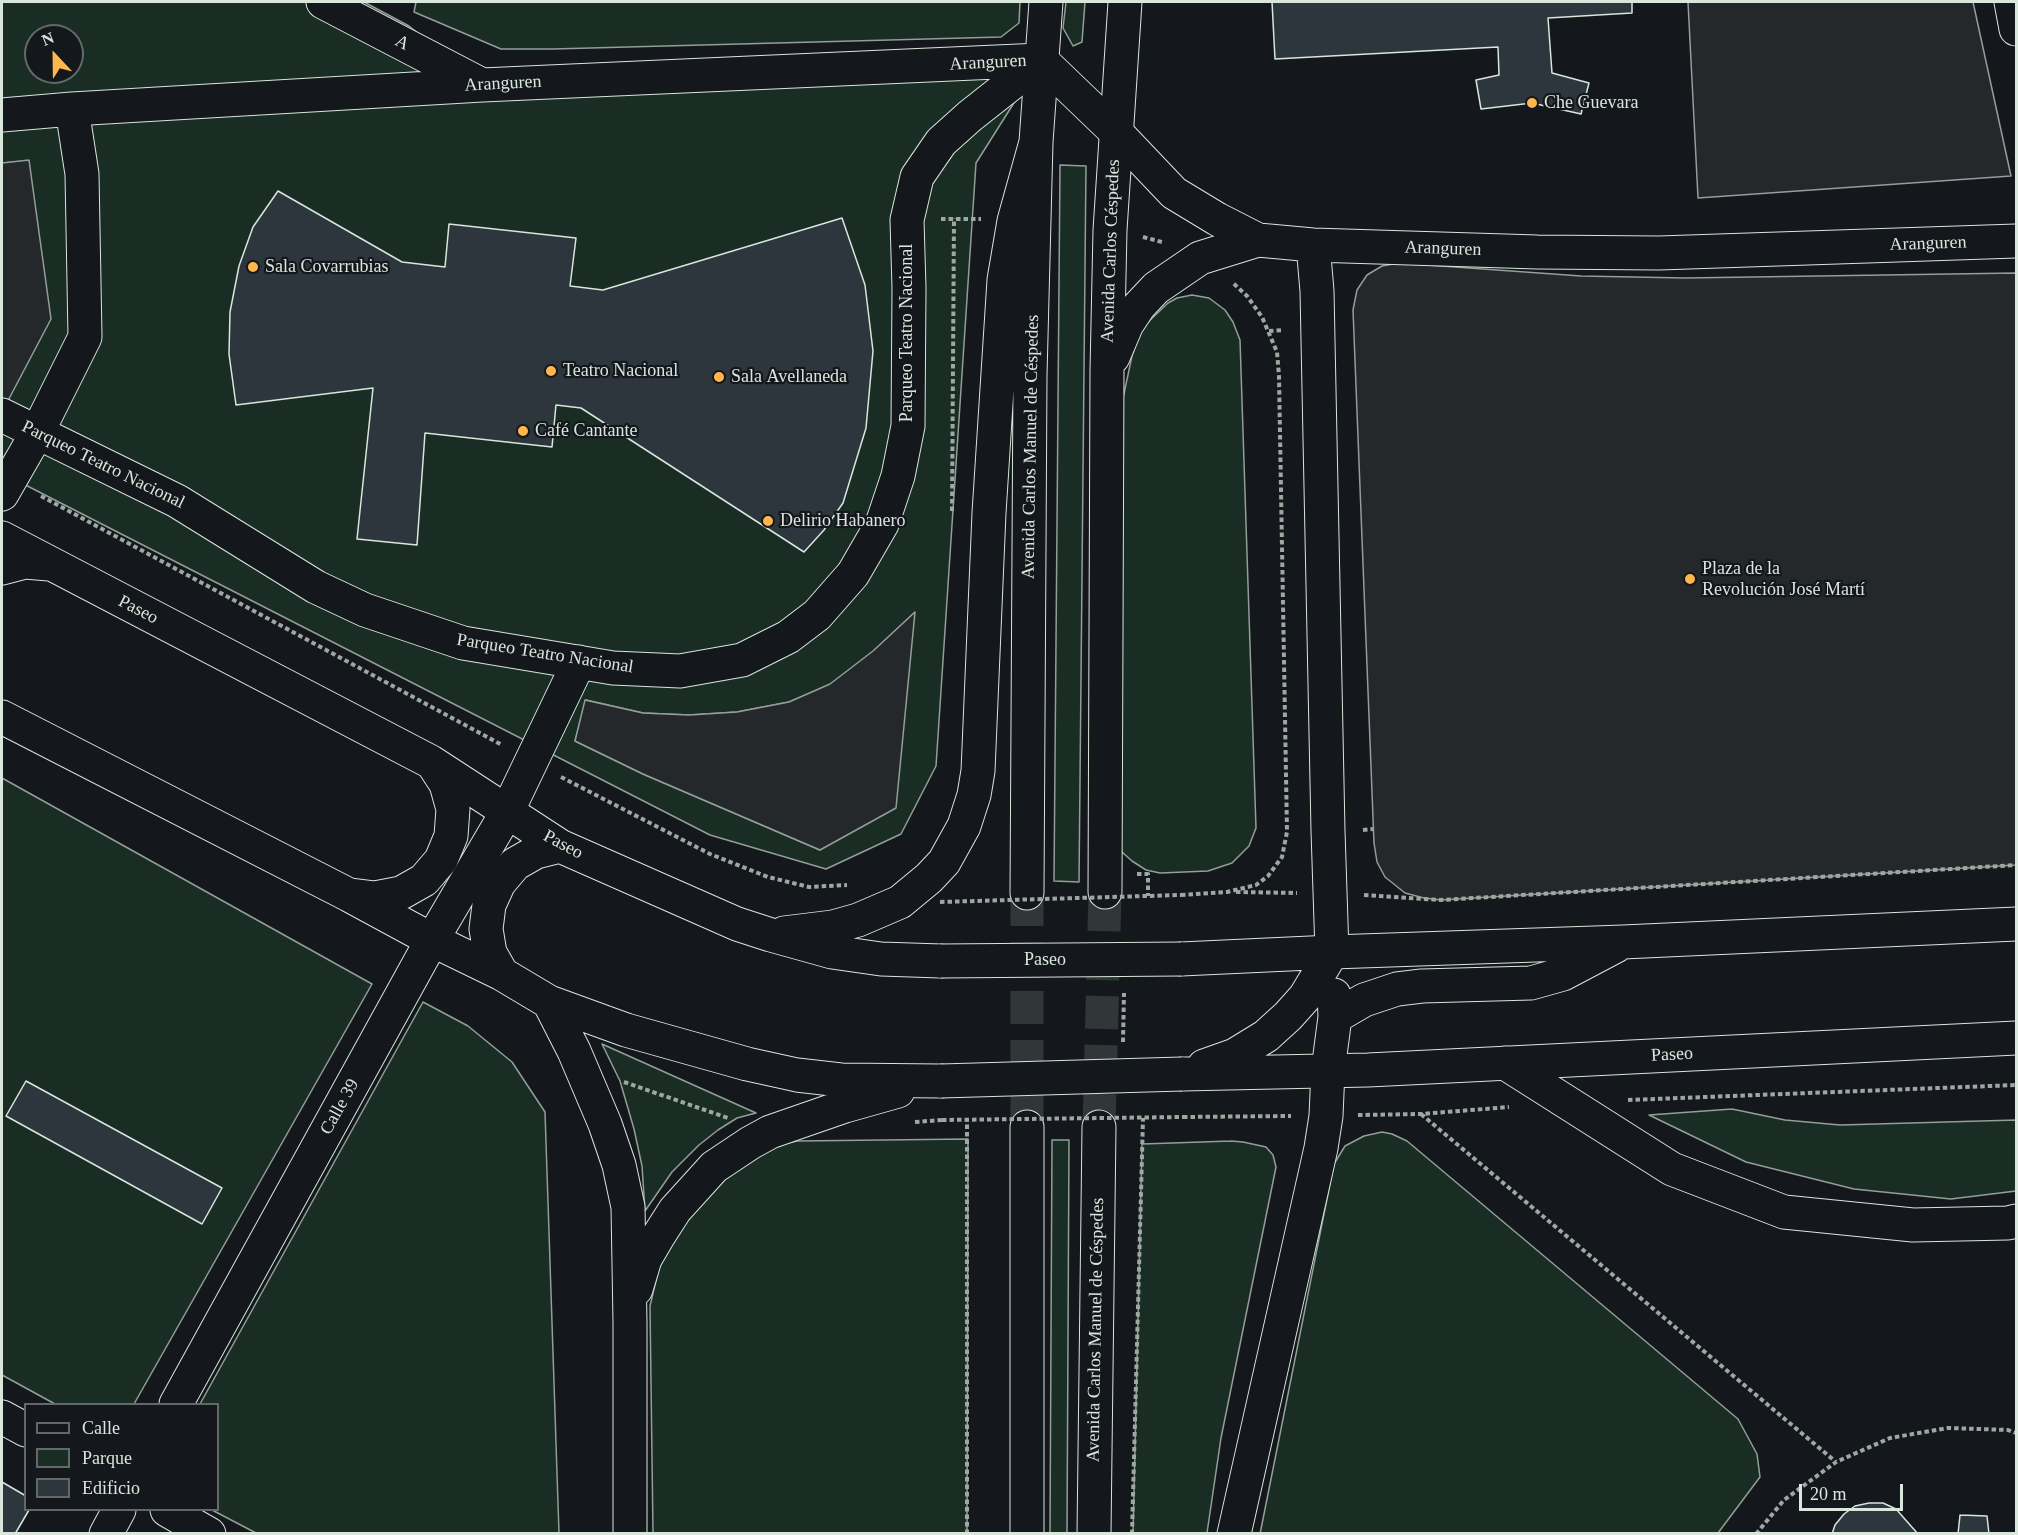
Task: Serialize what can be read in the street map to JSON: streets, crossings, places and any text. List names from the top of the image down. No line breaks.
{"streets":{"main road":["A","Aranguren","Avenida Carlos Céspedes","Parqueo Teatro Nacional","Avenida Carlos Manuel de Céspedes","Paseo","Calle 39"]},"crossings":[["A","Aranguren"],["Aranguren","Avenida Carlos Céspedes"],["Aranguren","Parqueo Teatro Nacional"],["Aranguren","Avenida Carlos Manuel de Céspedes"],["Parqueo Teatro Nacional","Avenida Carlos Manuel de Céspedes"],["Parqueo Teatro Nacional","Calle 39"],["Paseo","Calle 39"]],"places":["Che Guevara","Sala Covarrubias","Teatro Nacional","Sala Avellaneda","Café Cantante","Delirio Habanero","Plaza de la Revolución José Martí"],"legend":["Calle","Parque","Edificio"],"scale_bar":"20 m","north":"top"}
